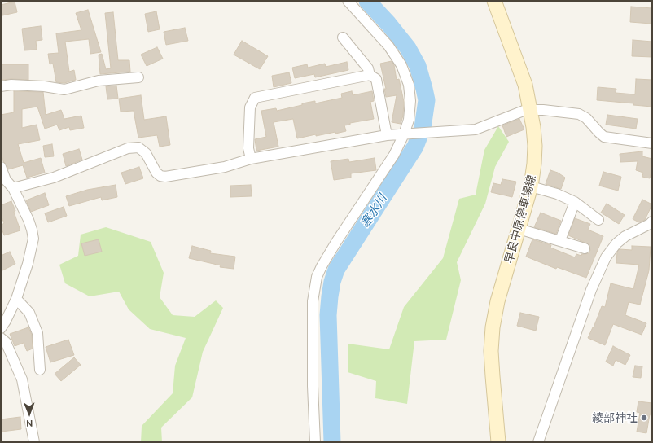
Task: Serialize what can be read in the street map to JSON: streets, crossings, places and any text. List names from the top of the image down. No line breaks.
{"streets":{"main road":["早良中原停車場線"]},"water":["寒水川"],"places":["綾部神社"],"north":"bottom"}
